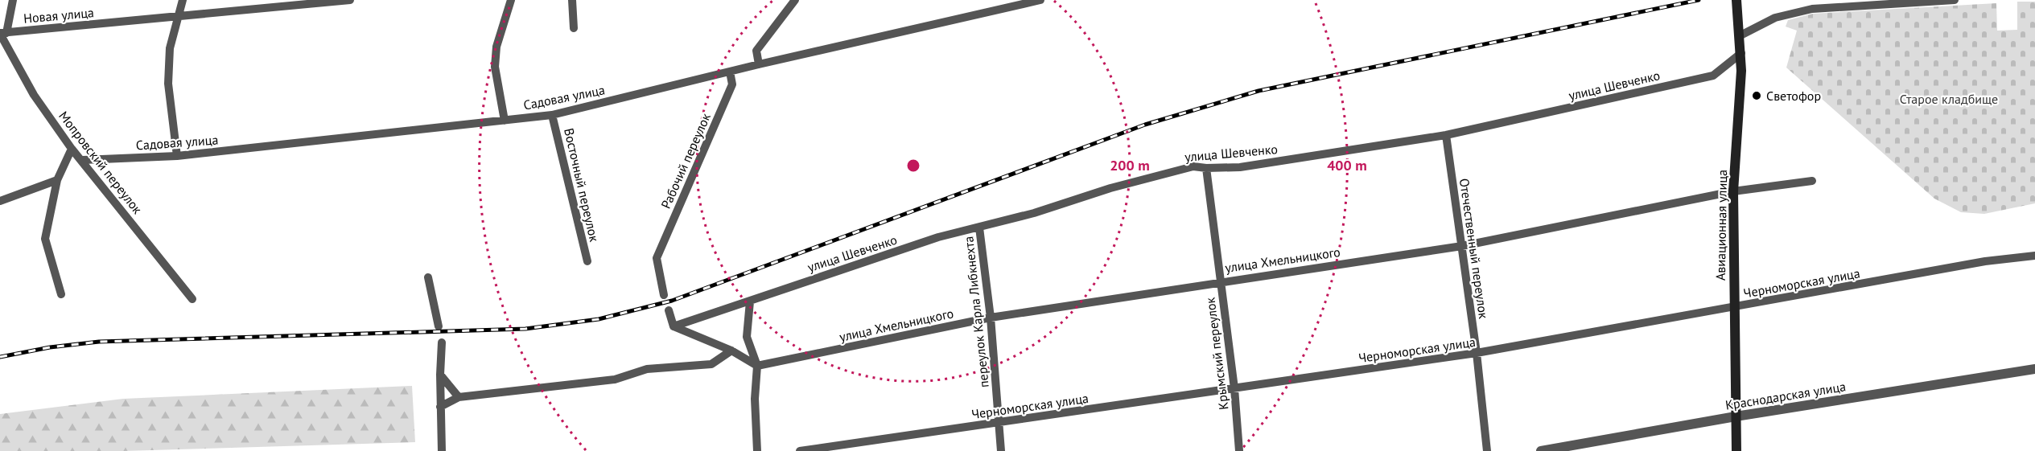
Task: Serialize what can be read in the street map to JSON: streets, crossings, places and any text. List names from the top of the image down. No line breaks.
{"streets":{"main road":["Авиационная улица"],"street":["Новая улица","улица Шевченко","Садовая улица","Рабочий переулок","Мопровский переулок","Восточный переулок","Отечественный переулок","улица Хмельницкого","Черноморская улица","переулок Карла Либкнехта","Крымский переулок","Краснодарская улица"]},"crossings":[["Новая улица","Мопровский переулок"],["улица Шевченко","Авиационная улица"],["улица Шевченко","Отечественный переулок"],["улица Шевченко","переулок Карла Либкнехта"],["улица Шевченко","Крымский переулок"],["Садовая улица","Рабочий переулок"],["Садовая улица","Мопровский переулок"],["Садовая улица","Восточный переулок"],["Авиационная улица","улица Хмельницкого"],["Авиационная улица","Черноморская улица"],["Авиационная улица","Краснодарская улица"],["Отечественный переулок","улица Хмельницкого"],["Отечественный переулок","Черноморская улица"],["улица Хмельницкого","переулок Карла Либкнехта"],["улица Хмельницкого","Крымский переулок"],["Черноморская улица","переулок Карла Либкнехта"],["Черноморская улица","Крымский переулок"]],"parks":["Старое кладбище"],"places":["Светофор"],"rings":["200 m","400 m"]}
